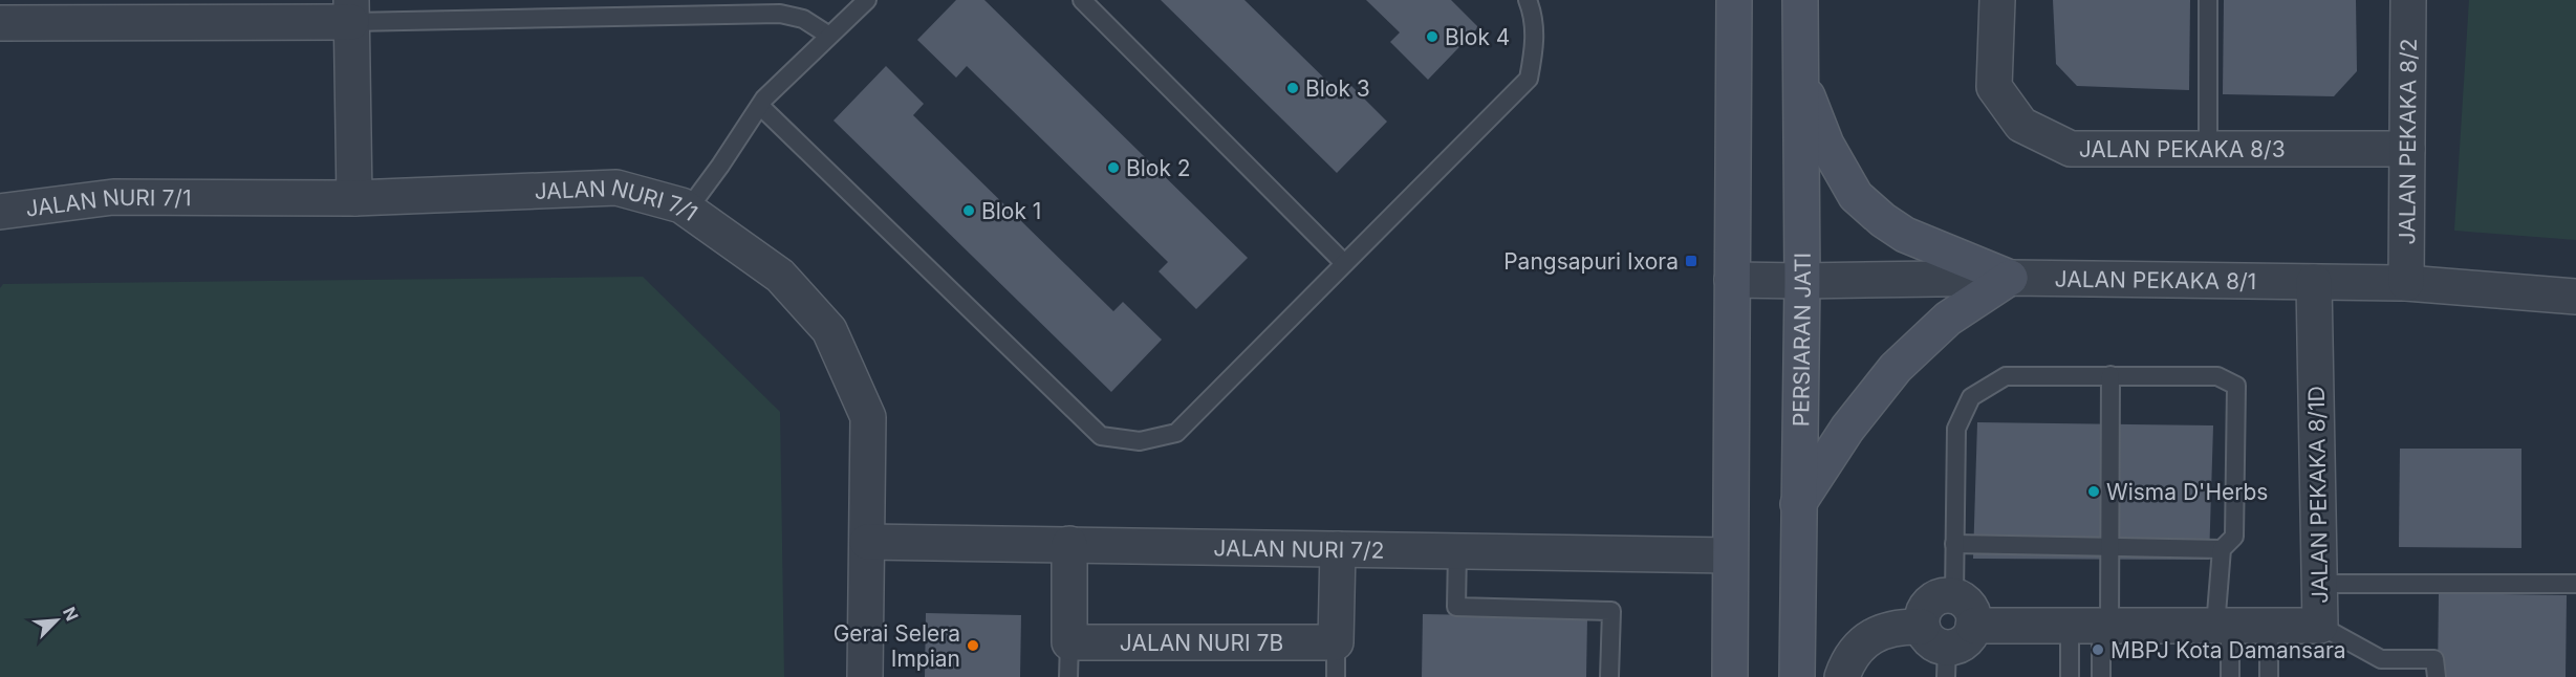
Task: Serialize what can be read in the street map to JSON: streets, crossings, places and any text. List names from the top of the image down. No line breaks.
{"streets":{"main road":["PERSIARAN JATI"],"street":["JALAN PEKAKA 8/2","JALAN PEKAKA 8/3","JALAN NURI 7/1","JALAN PEKAKA 8/1","JALAN PEKAKA 8/1D","JALAN NURI 7/2","JALAN NURI 7B"]},"crossings":[["JALAN PEKAKA 8/2","JALAN PEKAKA 8/3"],["JALAN PEKAKA 8/2","JALAN PEKAKA 8/1"],["JALAN NURI 7/1","JALAN NURI 7/2"],["JALAN PEKAKA 8/1","PERSIARAN JATI"],["JALAN PEKAKA 8/1","JALAN PEKAKA 8/1D"]],"places":{"other":["Blok 4","Blok 3","Blok 2","Blok 1","Wisma D'Herbs","Gerai Selera Impian","MBPJ Kota Damansara"],"transit":["Pangsapuri Ixora"]},"north":"top right"}
